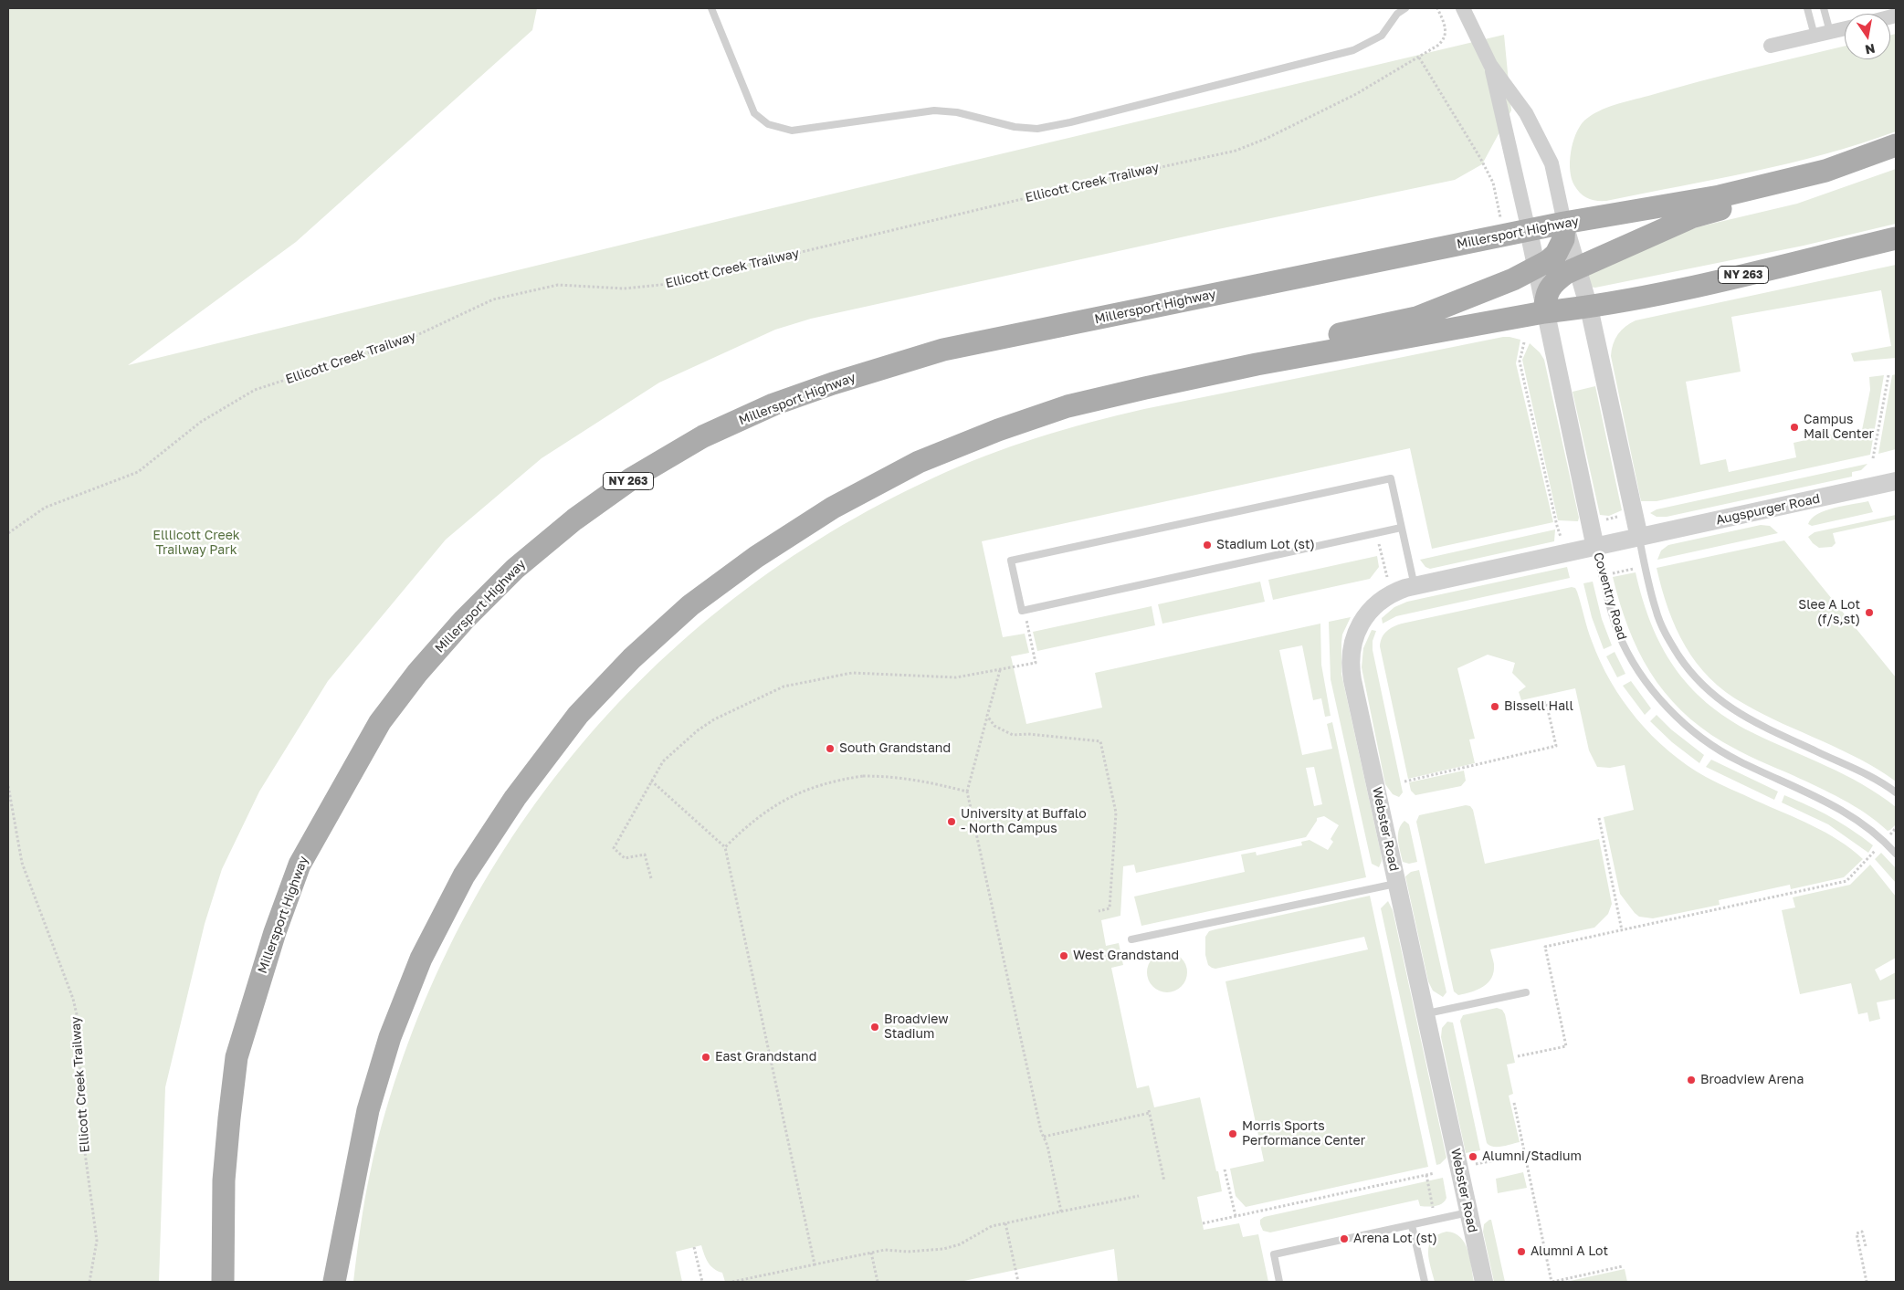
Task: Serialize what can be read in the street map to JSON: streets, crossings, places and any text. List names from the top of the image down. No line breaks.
{"streets":{"main road":["Millersport Highway","NY 263"],"street":["Augspurger Road","Coventry Road","Webster Road"],"path":["Ellicott Creek Trailway"]},"crossings":[["Millersport Highway","Coventry Road"],["NY 263","Coventry Road"],["Augspurger Road","Coventry Road"],["Augspurger Road","Webster Road"],["Coventry Road","Webster Road"]],"parks":["Elllicott Creek Trailway Park"],"places":["Campus Mail Center","Stadium Lot (st)","Slee A Lot (f/s,st)","Bissell Hall","South Grandstand","University at Buffalo - North Campus","West Grandstand","Broadview Stadium","East Grandstand","Broadview Arena","Morris Sports Performance Center","Alumni/Stadium","Arena Lot (st)","Alumni A Lot"],"north":"bottom"}
